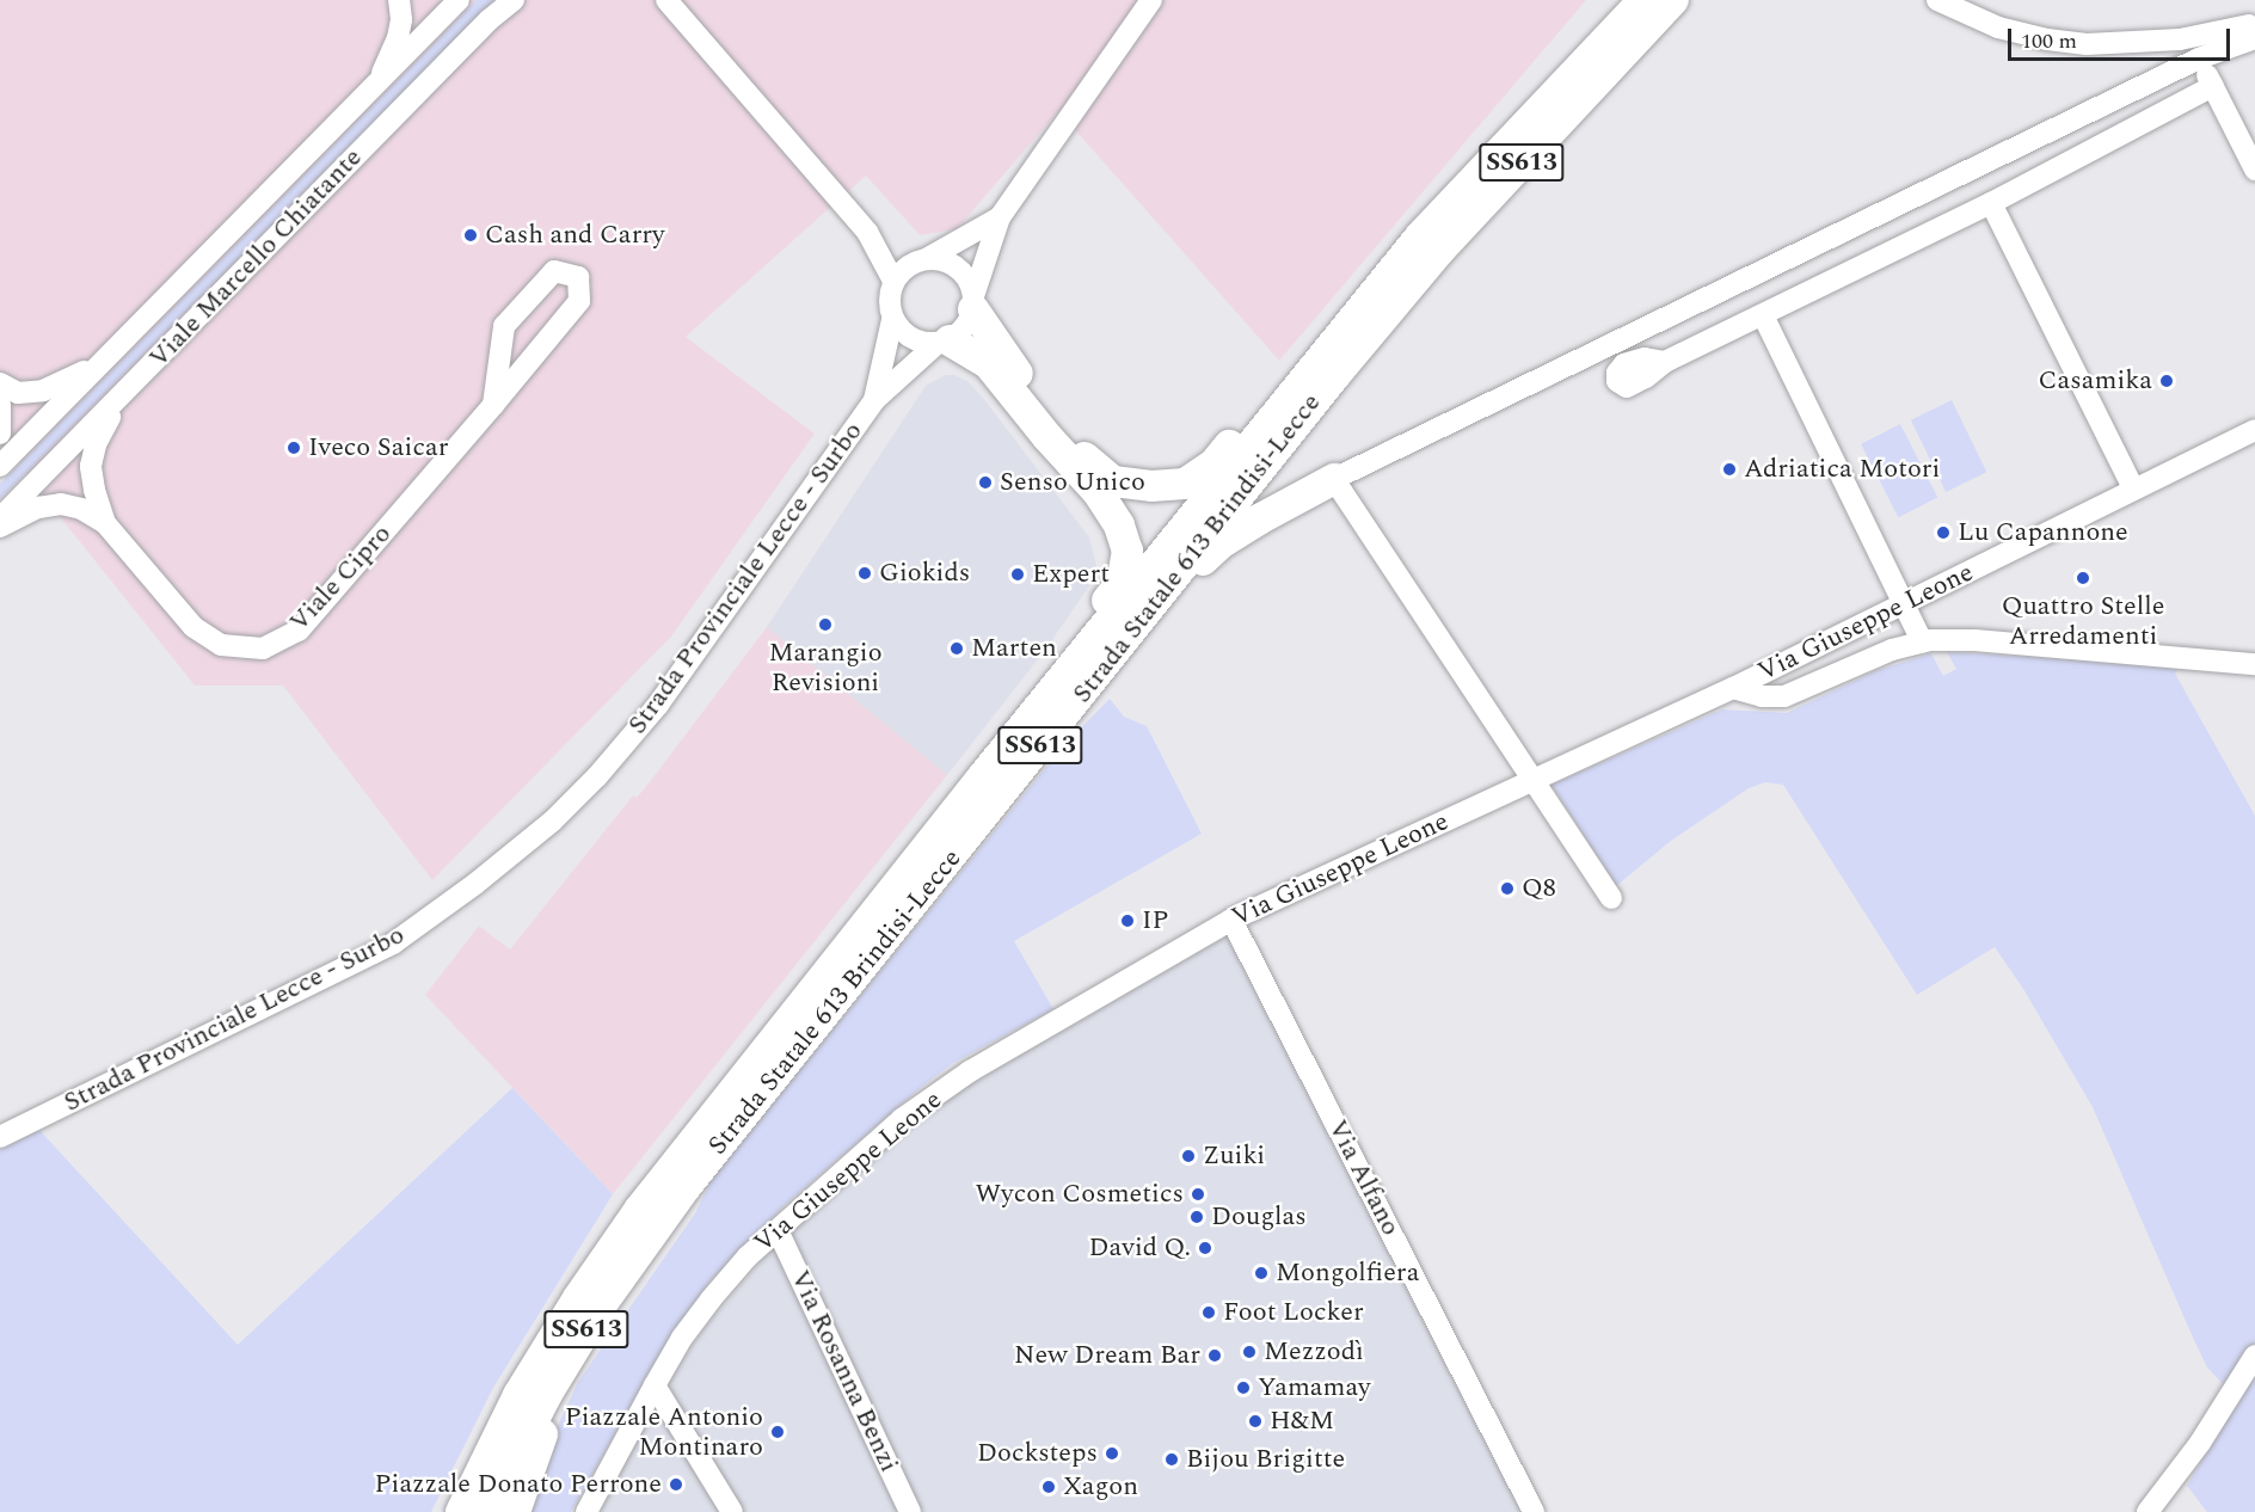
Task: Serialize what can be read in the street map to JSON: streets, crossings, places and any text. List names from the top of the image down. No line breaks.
{"streets":{"highway":["SS613","Strada Statale 613 Brindisi-Lecce"],"street":["Viale Marcello Chiatante","Viale Cipro","Strada Provinciale Lecce - Surbo","Via Giuseppe Leone","Via Alfano","Via Rosanna Benzi"]},"crossings":[["Viale Marcello Chiatante","Viale Cipro"],["Via Giuseppe Leone","Via Alfano"],["Via Giuseppe Leone","Via Rosanna Benzi"]],"places":["Cash and Carry","Casamika","Iveco Saicar","Adriatica Motori","Senso Unico","Lu Capannone","Giokids","Expert","Quattro Stelle Arredamenti","Marangio Revisioni","Marten","Q8","IP","Zuiki","Wycon Cosmetics","Douglas","David Q.","Mongolfiera","Foot Locker","Mezzodì","New Dream Bar","Yamamay","H&M","Piazzale Antonio Montinaro","Docksteps","Bijou Brigitte","Piazzale Donato Perrone","Xagon"],"scale_bar":"100 m"}
